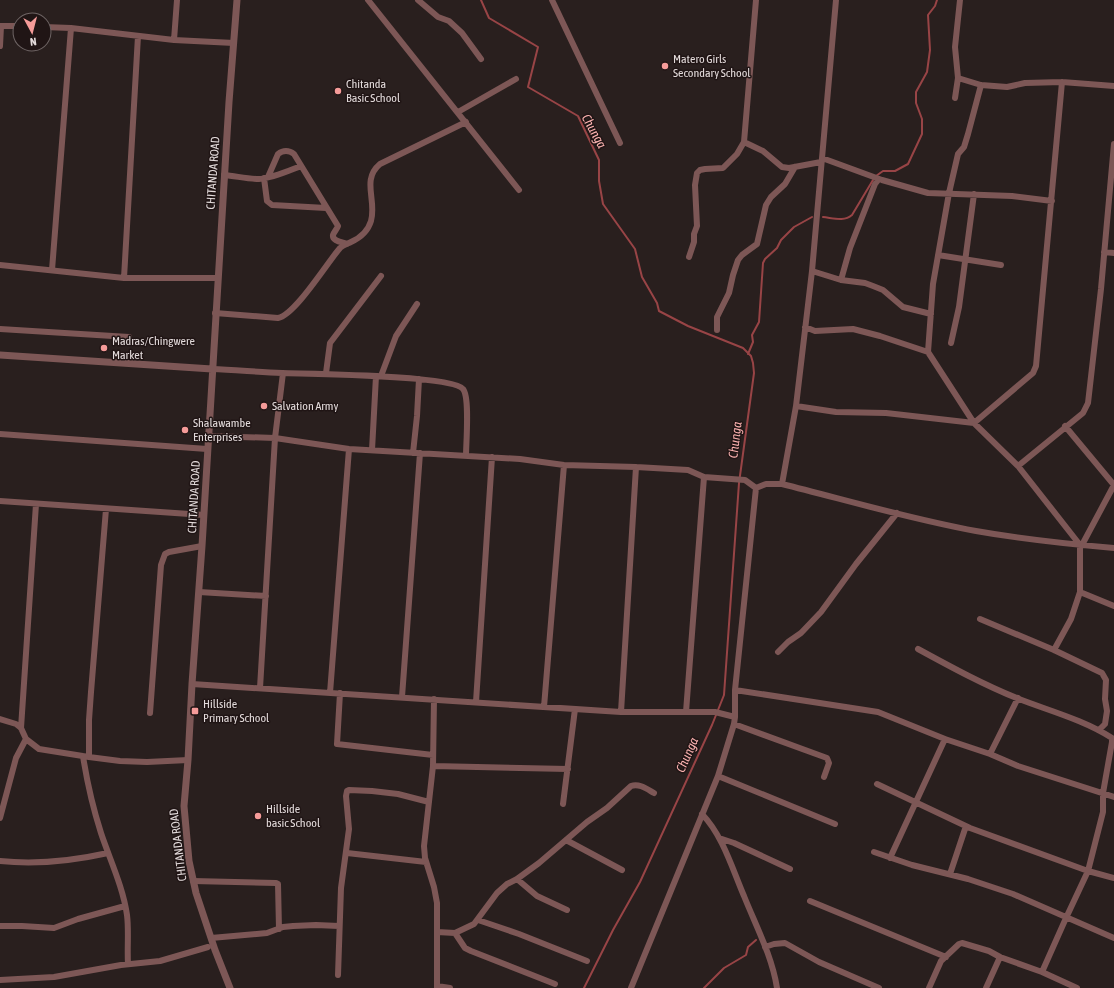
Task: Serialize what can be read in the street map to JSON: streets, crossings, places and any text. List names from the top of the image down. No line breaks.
{"streets":{"street":["CHITANDA ROAD"]},"water":["Chunga"],"places":{"other":["Matero Girls Secondary School","Chitanda Basic School","Madras/Chingwere Market","Salvation Army","Shalawambe Enterprises","Hillside basic School"],"transit":["Hillside Primary School"]},"north":"bottom"}
